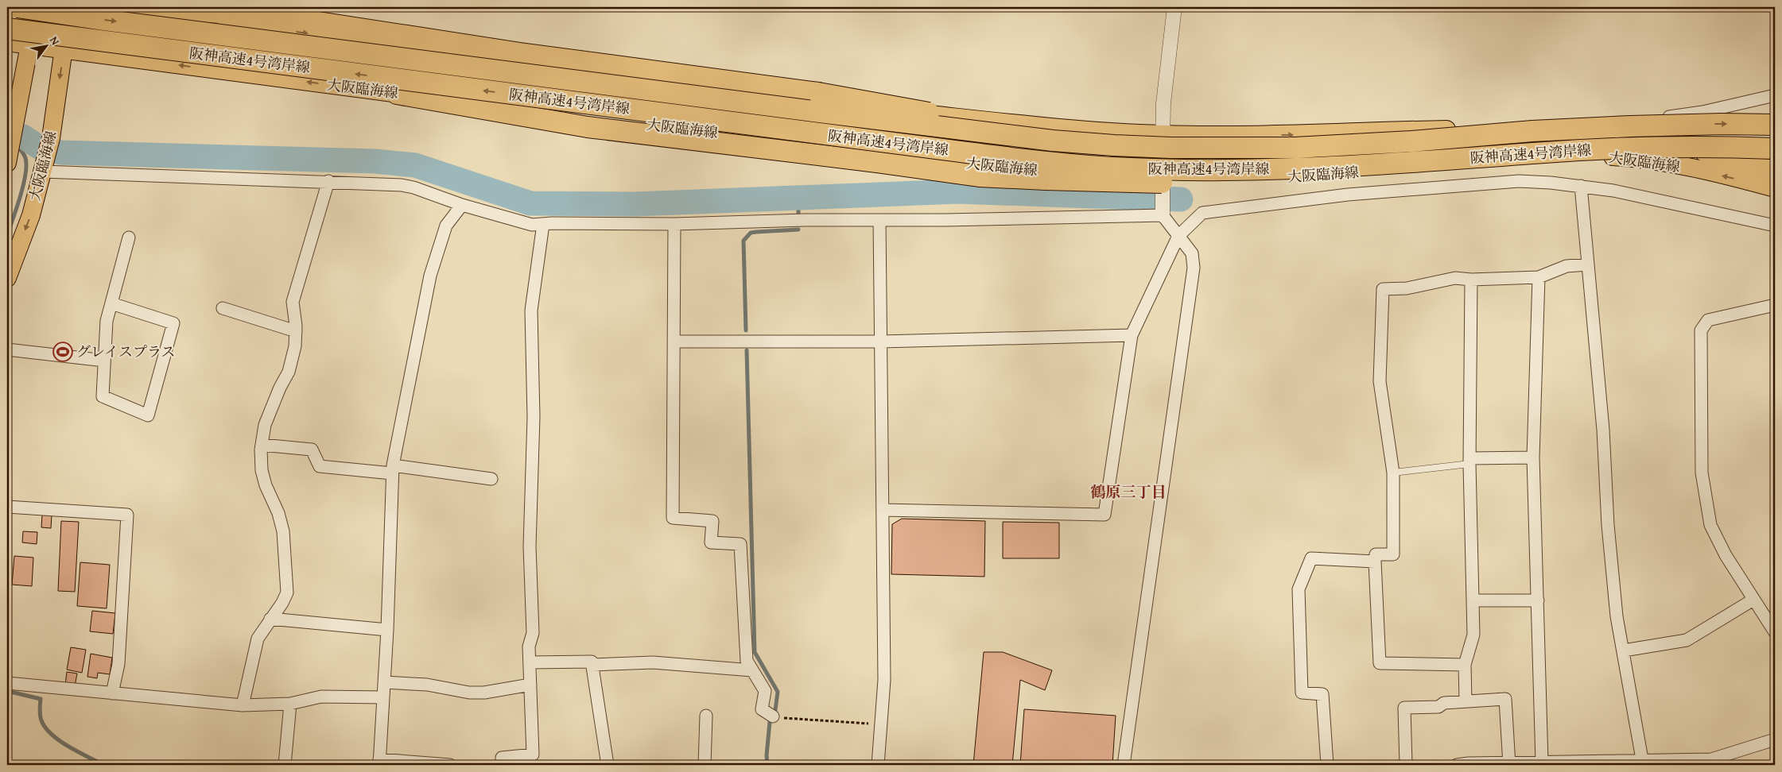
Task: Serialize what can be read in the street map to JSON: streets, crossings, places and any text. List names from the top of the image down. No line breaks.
{"streets":{"highway":["阪神高速4号湾岸線"],"main road":["大阪臨海線"]},"districts":["鶴原三丁目"],"places":{"sports":["グレイスプラス"]},"north":"top right"}
